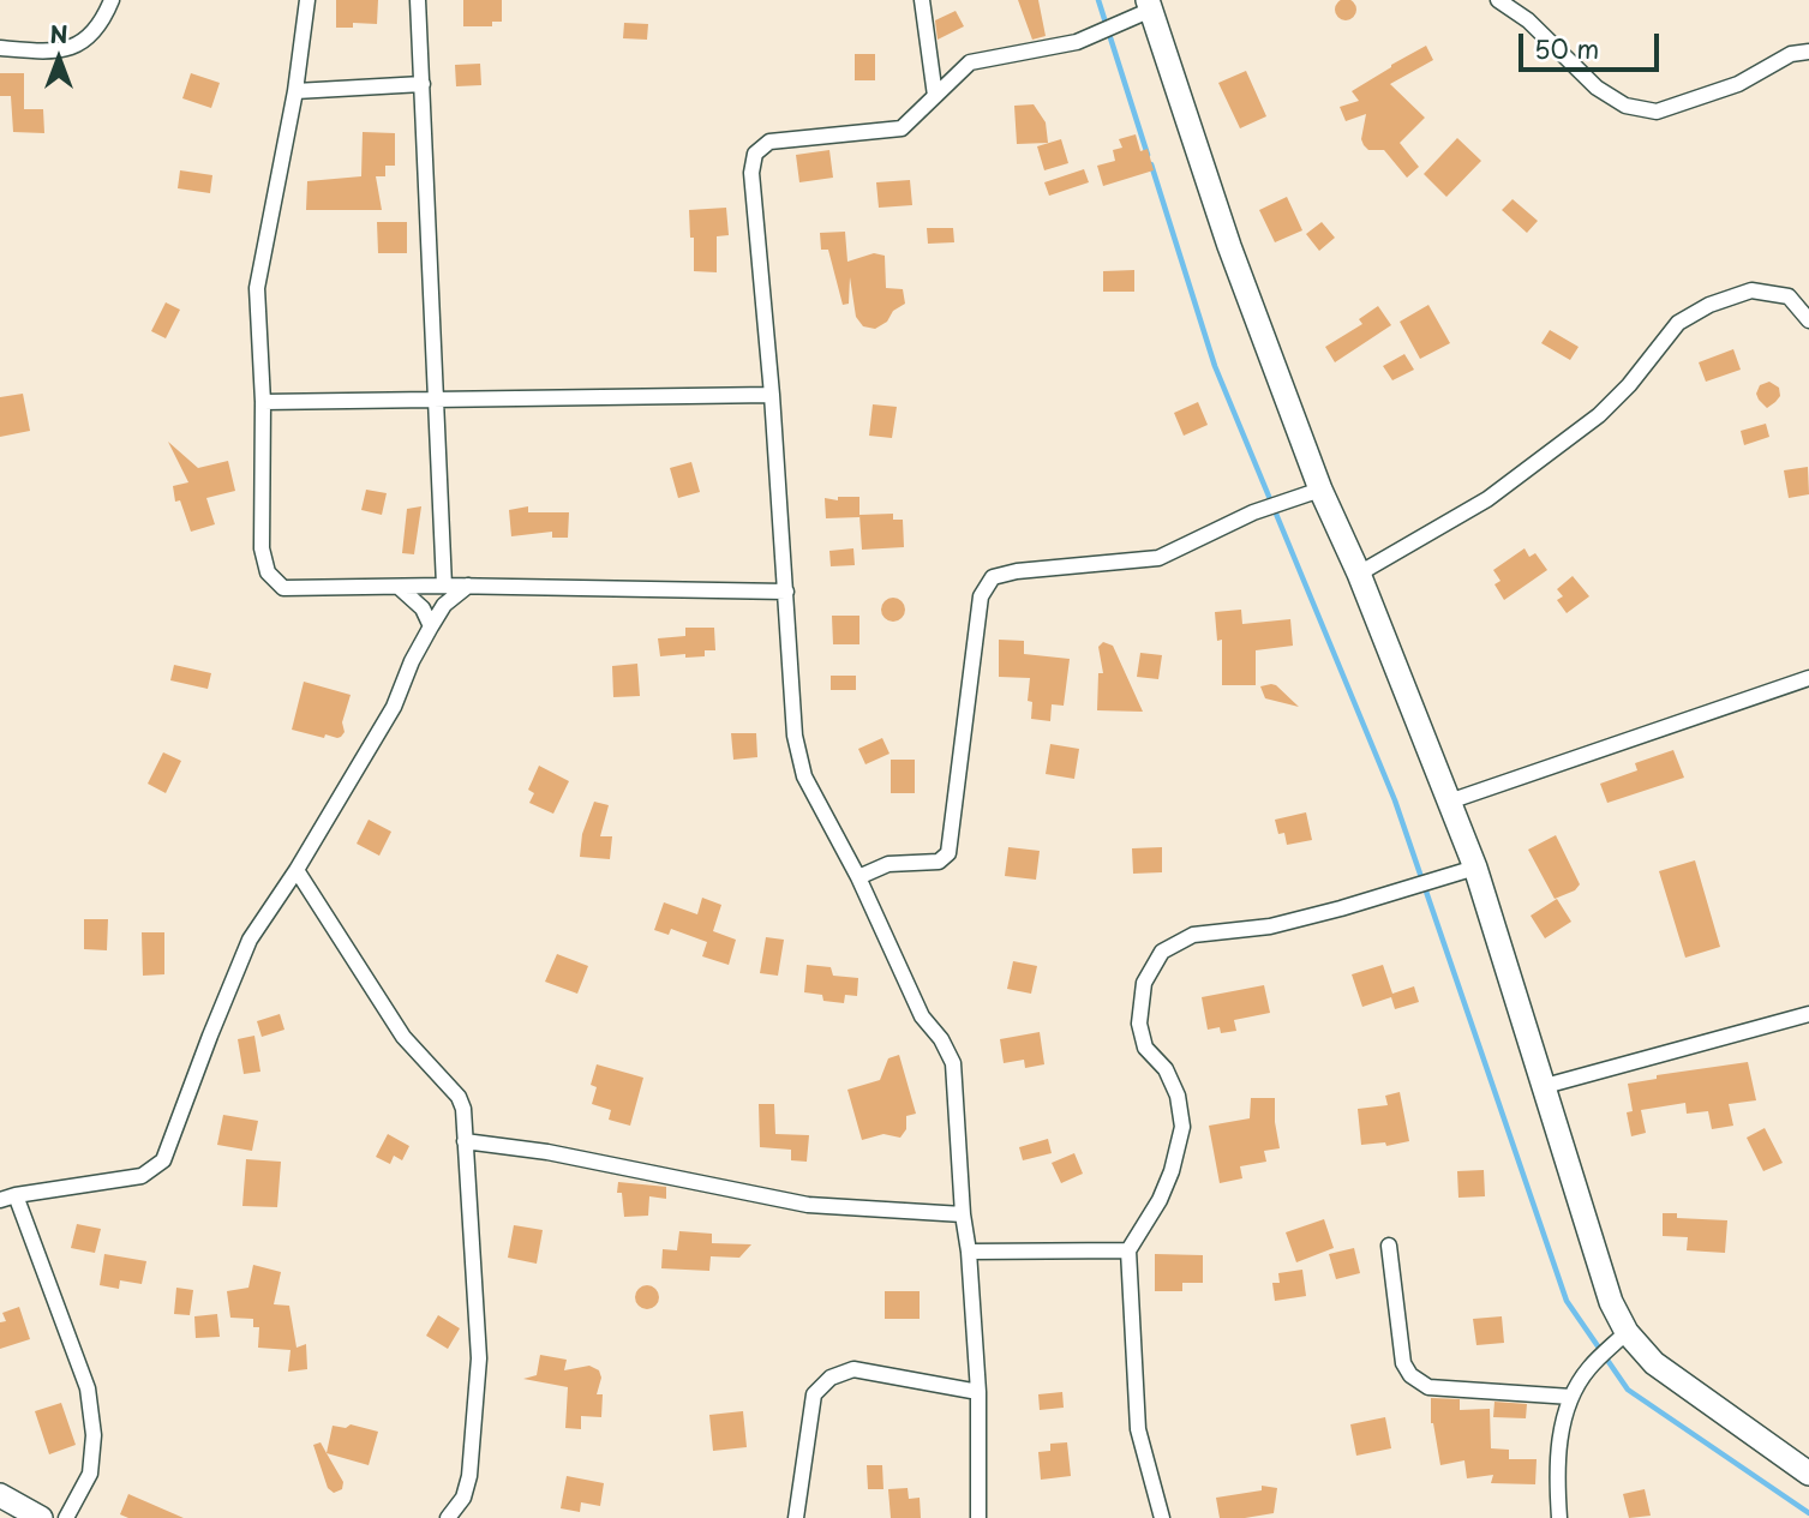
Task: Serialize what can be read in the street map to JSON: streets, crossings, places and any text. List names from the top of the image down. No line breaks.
{"scale_bar":"50 m","north":"top"}
